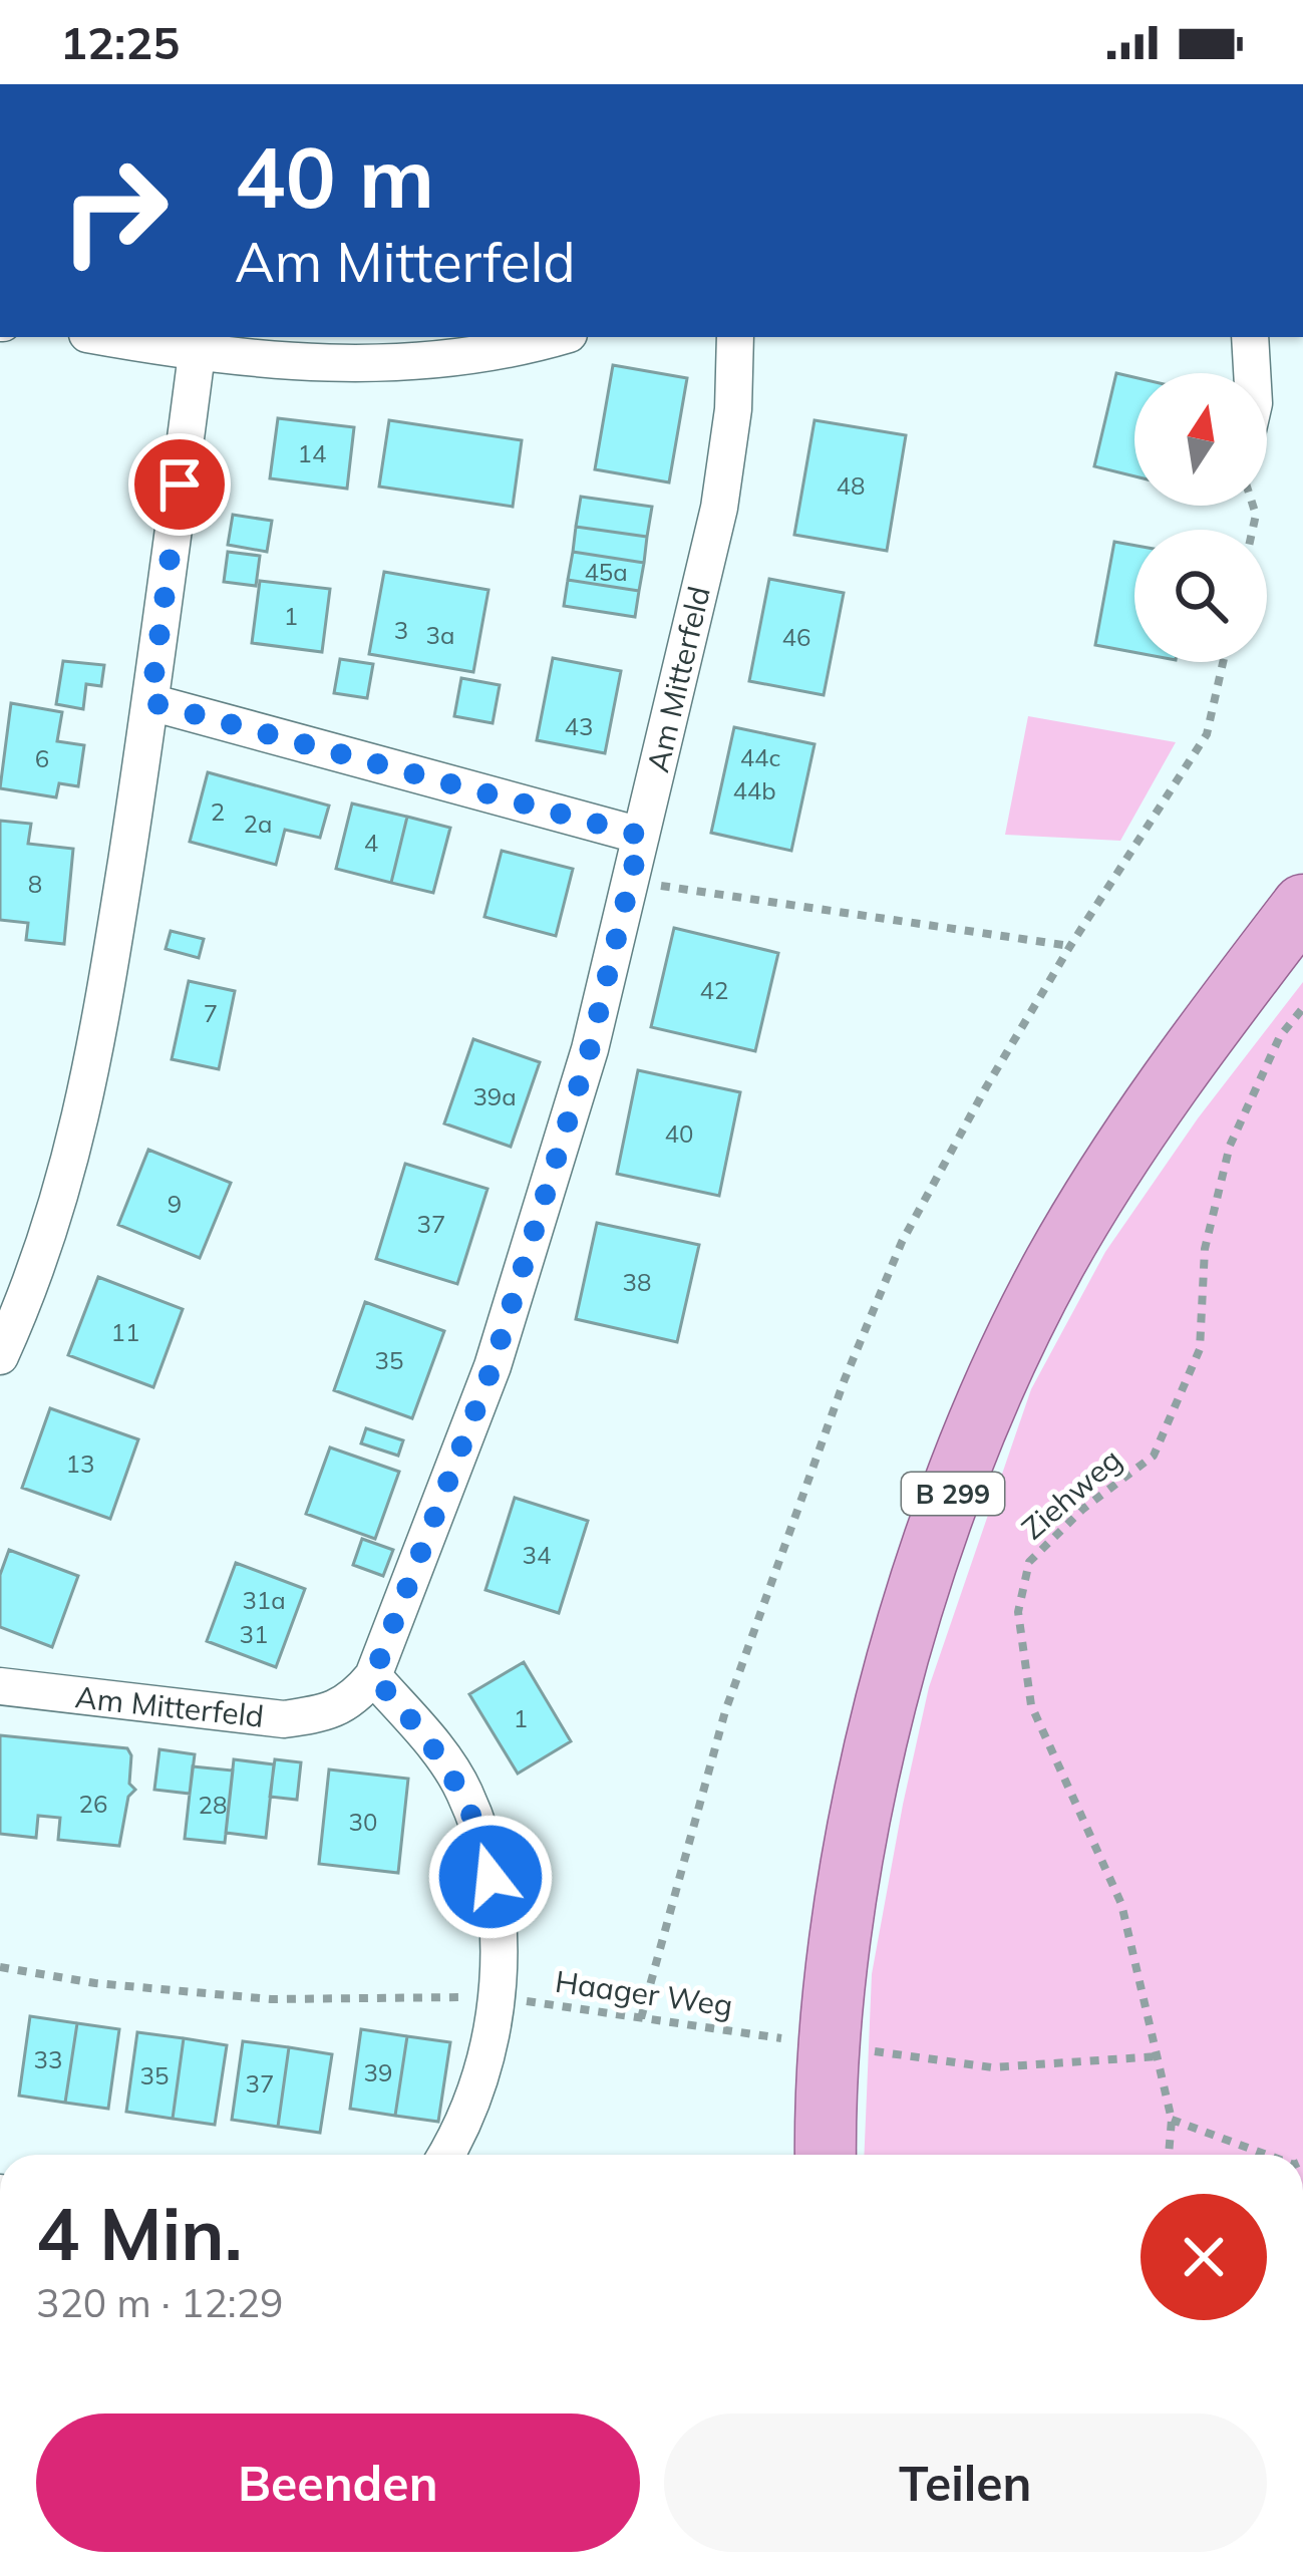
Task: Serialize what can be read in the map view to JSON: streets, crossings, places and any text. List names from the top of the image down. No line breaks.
{"streets":{"main road":["B 299"],"street":["Am Mitterfeld"],"path":["Ziehweg","Haager Weg"]},"house_numbers":["14","48","45a","1","3","3a","46","43","44c","6","44b","2","2a","4","8","42","7","39a","40","9","37","38","11","35","13","34","31a","31","1","26","28","30","33","39","35","37"],"north":"top","page":{"status":"12:25","turn":["40 m","Am Mitterfeld"],"heading":["4 Min.","320 m · 12:29"],"buttons":["Beenden","Teilen"]}}
